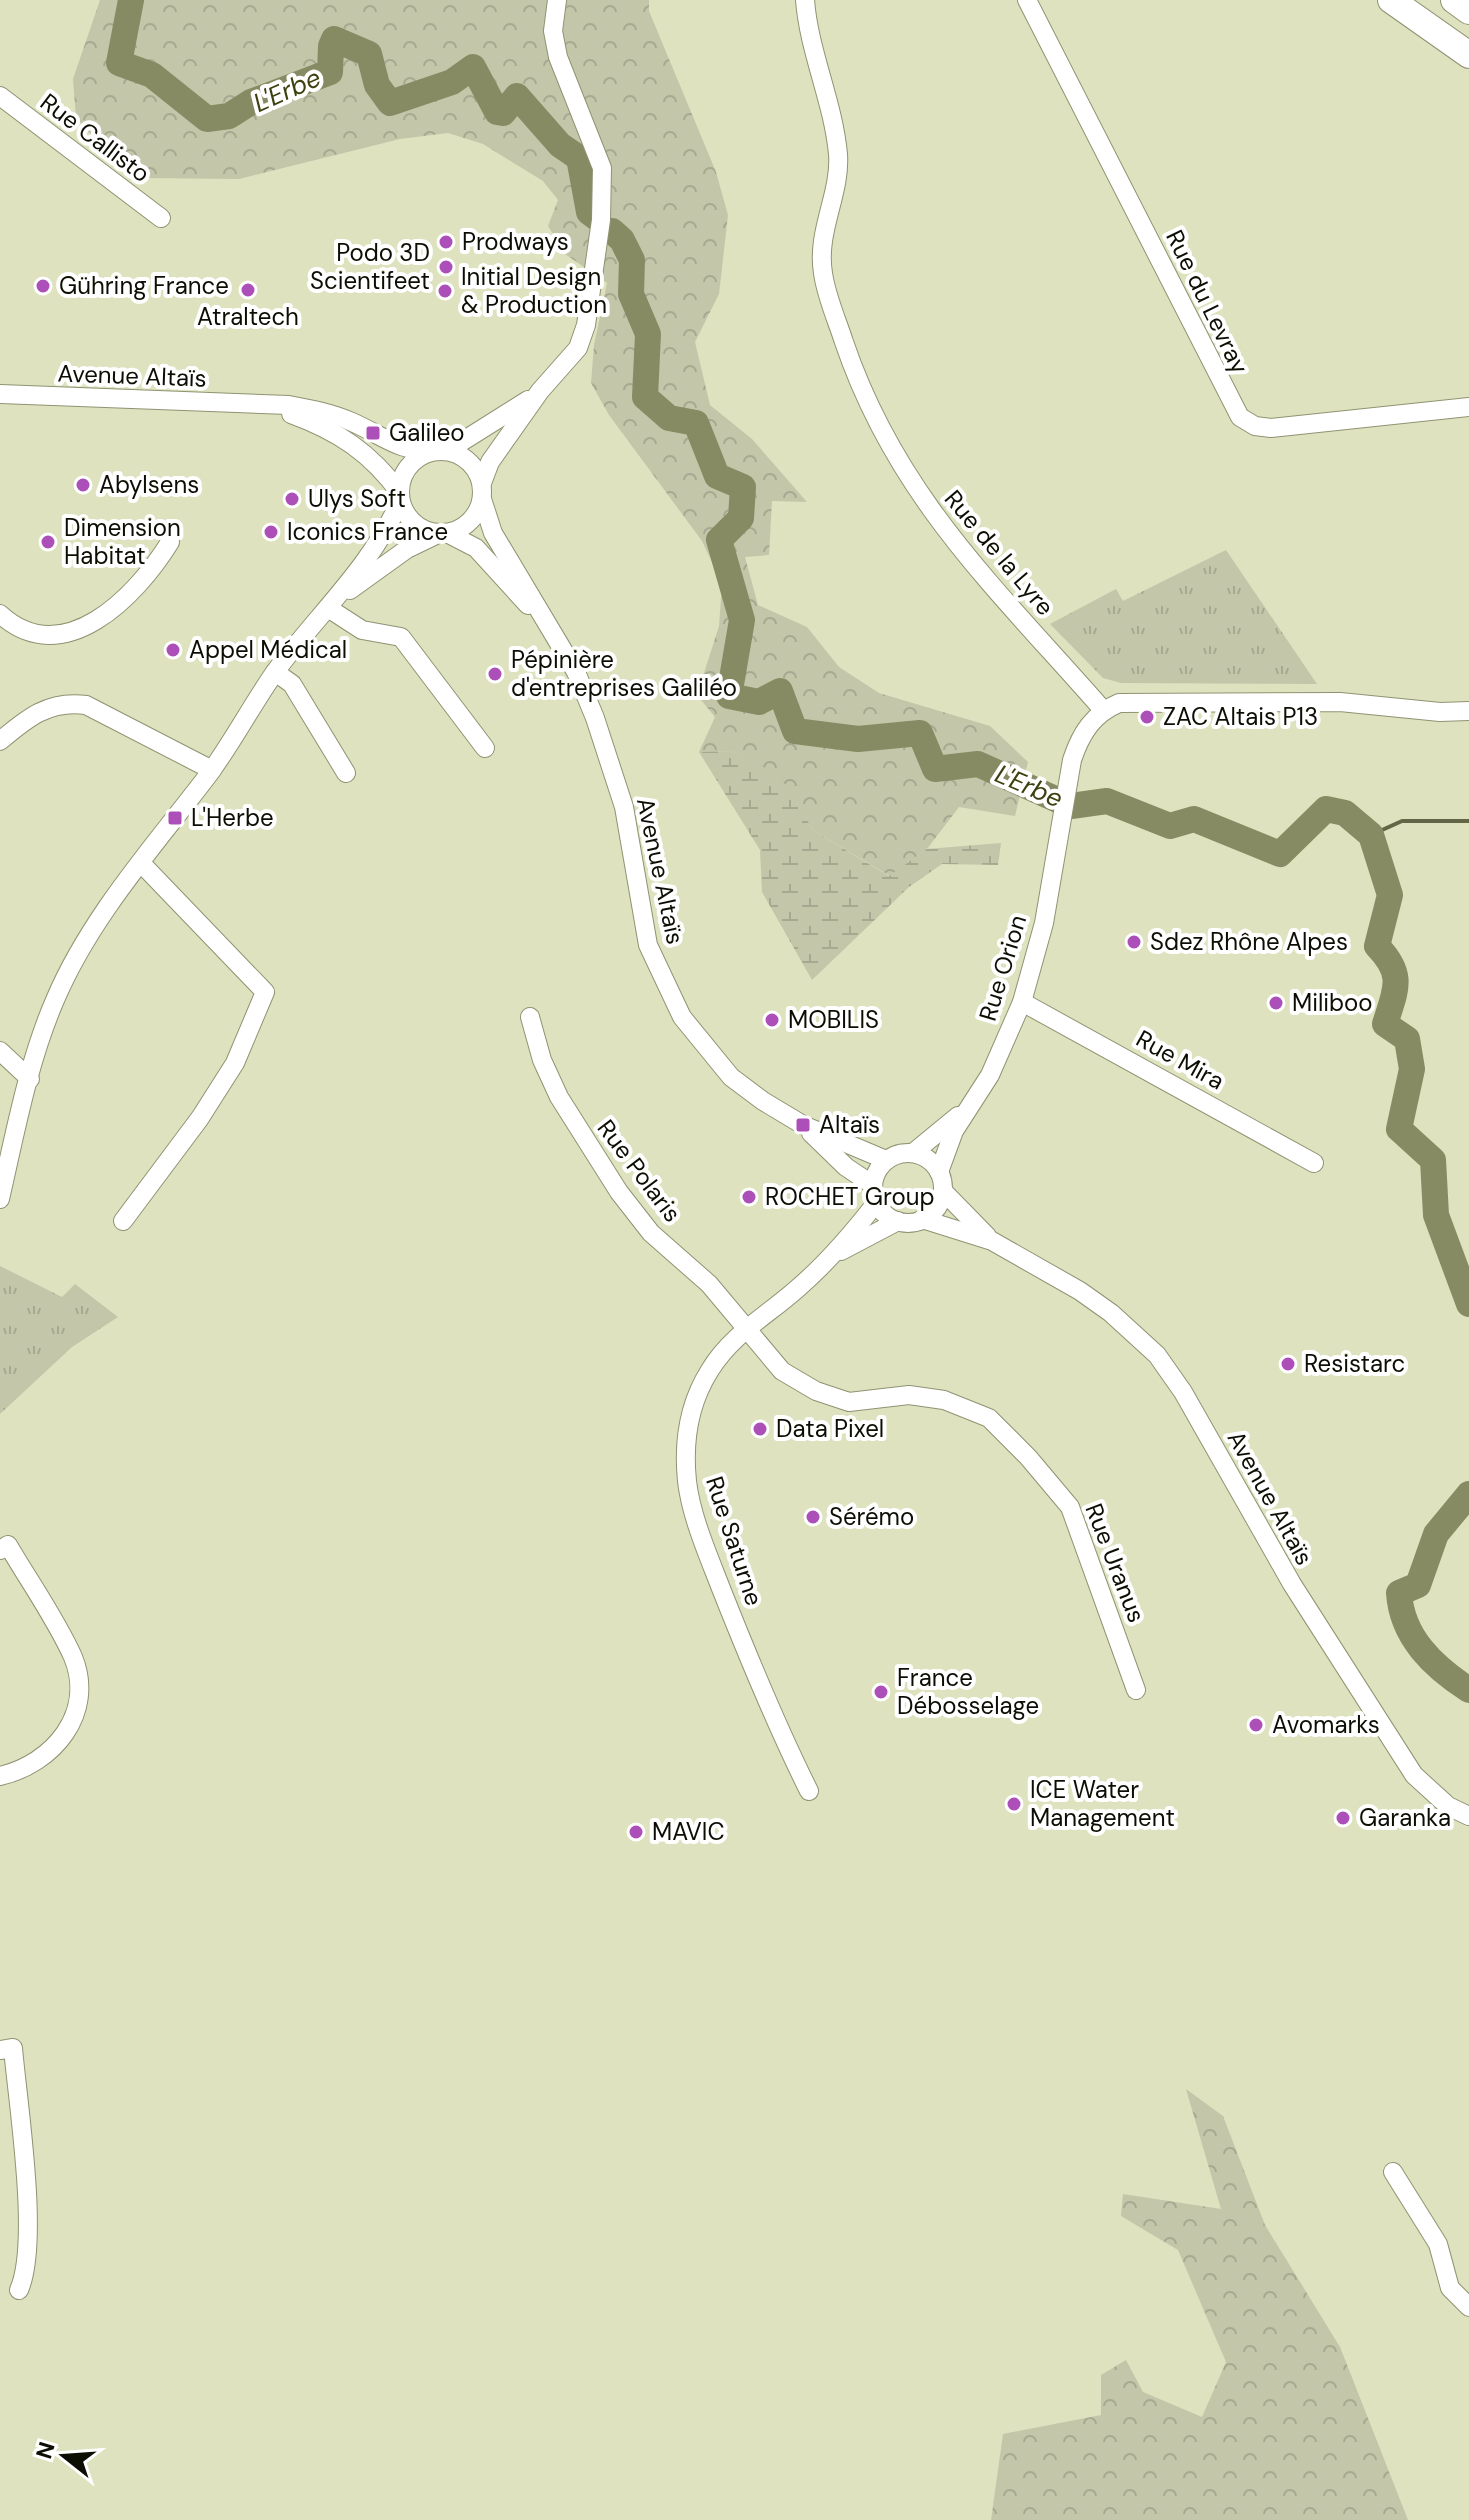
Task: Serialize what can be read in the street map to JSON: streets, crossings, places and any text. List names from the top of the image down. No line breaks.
{"streets":{"street":["Rue Callisto","Rue du Levray","Avenue Altaïs","Rue de la Lyre","Rue Orion","Rue Mira","Rue Polaris","Rue Saturne","Rue Uranus"]},"crossings":[["Avenue Altaïs","Rue Orion"],["Avenue Altaïs","Rue Saturne"],["Rue de la Lyre","Rue Orion"],["Rue Orion","Rue Mira"],["Rue Orion","Rue Saturne"],["Rue Polaris","Rue Saturne"],["Rue Polaris","Rue Uranus"],["Rue Saturne","Rue Uranus"]],"water":["L'Erbe"],"places":{"other":["Prodways","Podo 3D Scientifeet","Gühring France","Atraltech","Initial Design & Production","Abylsens","Ulys Soft","Iconics France","Dimension Habitat","Appel Médical","Pépinière d'entreprises Galiléo","ZAC Altais P13","Sdez Rhône Alpes","Miliboo","MOBILIS","ROCHET Group","Resistarc","Data Pixel","Sérémo","France Débosselage","Avomarks","ICE Water Management","Garanka","MAVIC"],"transit":["Galileo","L'Herbe","Altaïs"]},"north":"left"}
